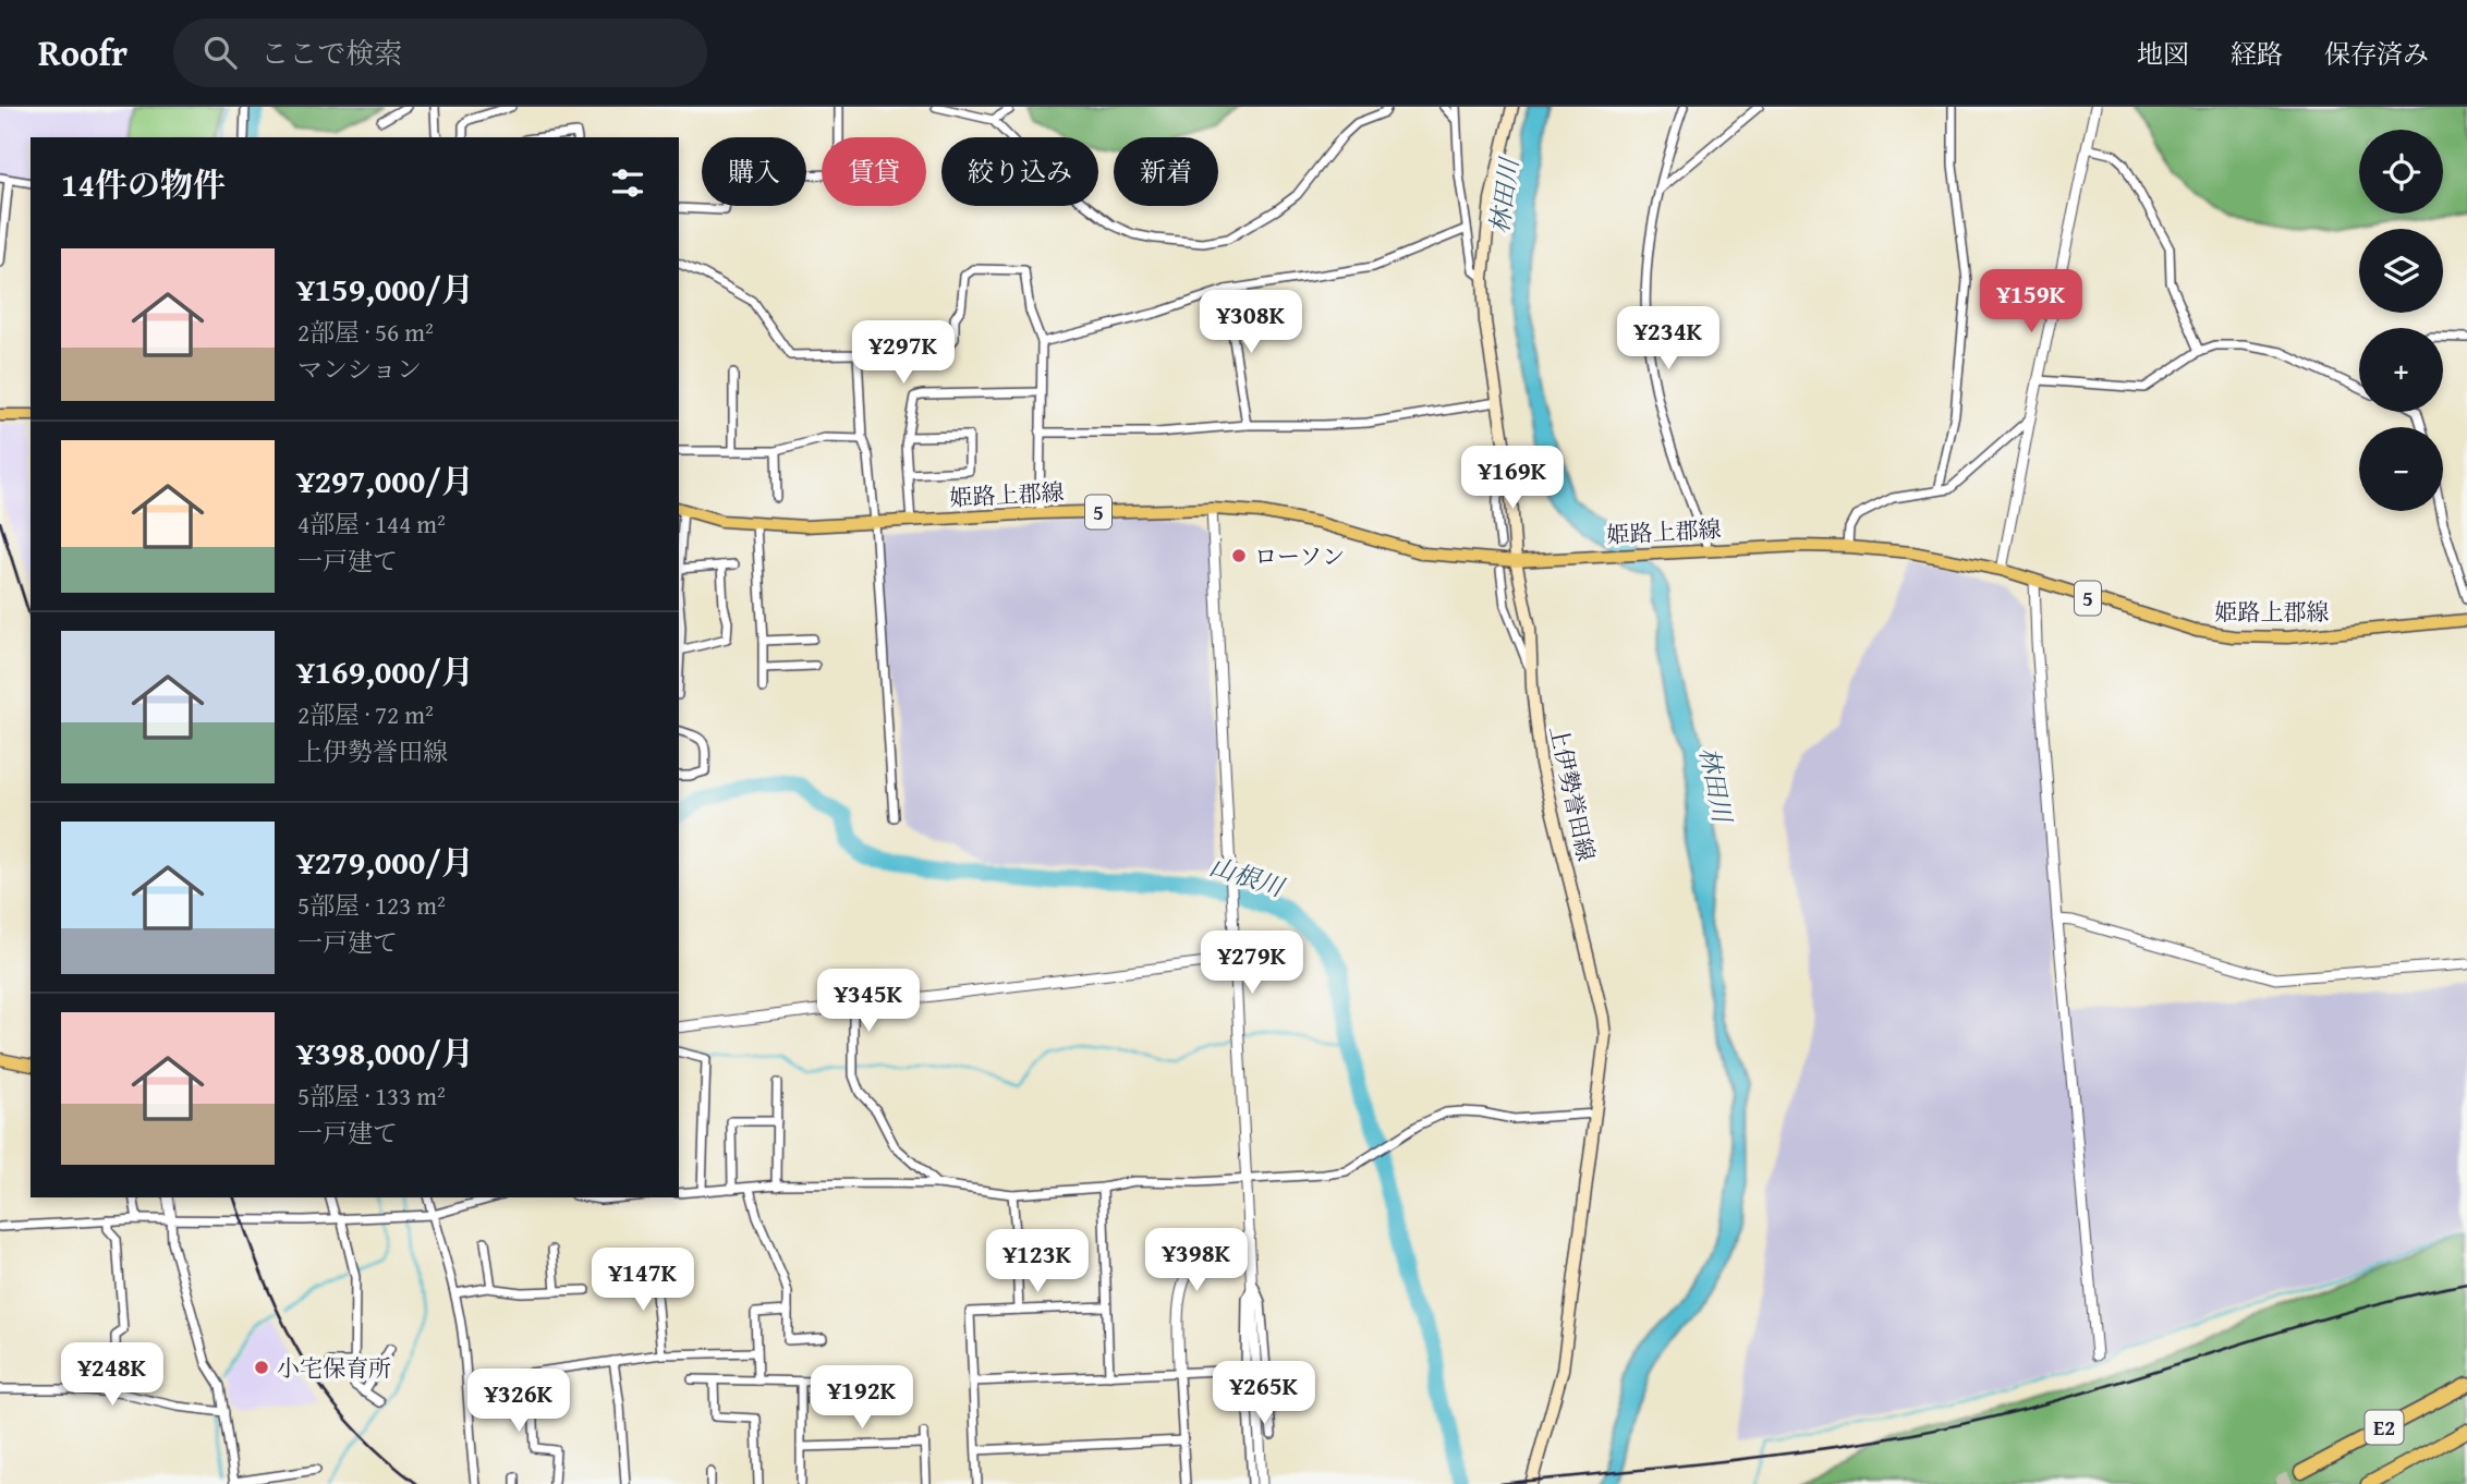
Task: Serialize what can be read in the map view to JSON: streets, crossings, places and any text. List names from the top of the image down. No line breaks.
{"streets":{"highway":["E2"],"main road":["姫路上郡線","5","上伊勢誉田線"]},"crossings":[["姫路上郡線","上伊勢誉田線"]],"water":["林田川","山根川"],"places":["ローソン","小宅保育所"],"page":{"header":"Roofr","search":"ここで検索","nav":["地図","経路","保存済み"],"map_buttons":["+","−"],"chip":["購入","賃貸","絞り込み","新着"],"heading":"14件の物件","list":[{"name":"¥159,000/月","note":"2部屋 · 56 m² · マンション"},{"name":"¥297,000/月","note":"4部屋 · 144 m² · 一戸建て"},{"name":"¥169,000/月","note":"2部屋 · 72 m² · 上伊勢誉田線"},{"name":"¥279,000/月","note":"5部屋 · 123 m² · 一戸建て"},{"name":"¥398,000/月","note":"5部屋 · 133 m² · 一戸建て"}],"price":["¥159K","¥308K","¥234K","¥297K","¥169K","¥279K","¥345K","¥398K","¥123K","¥147K","¥248K","¥265K","¥192K","¥326K"]}}
